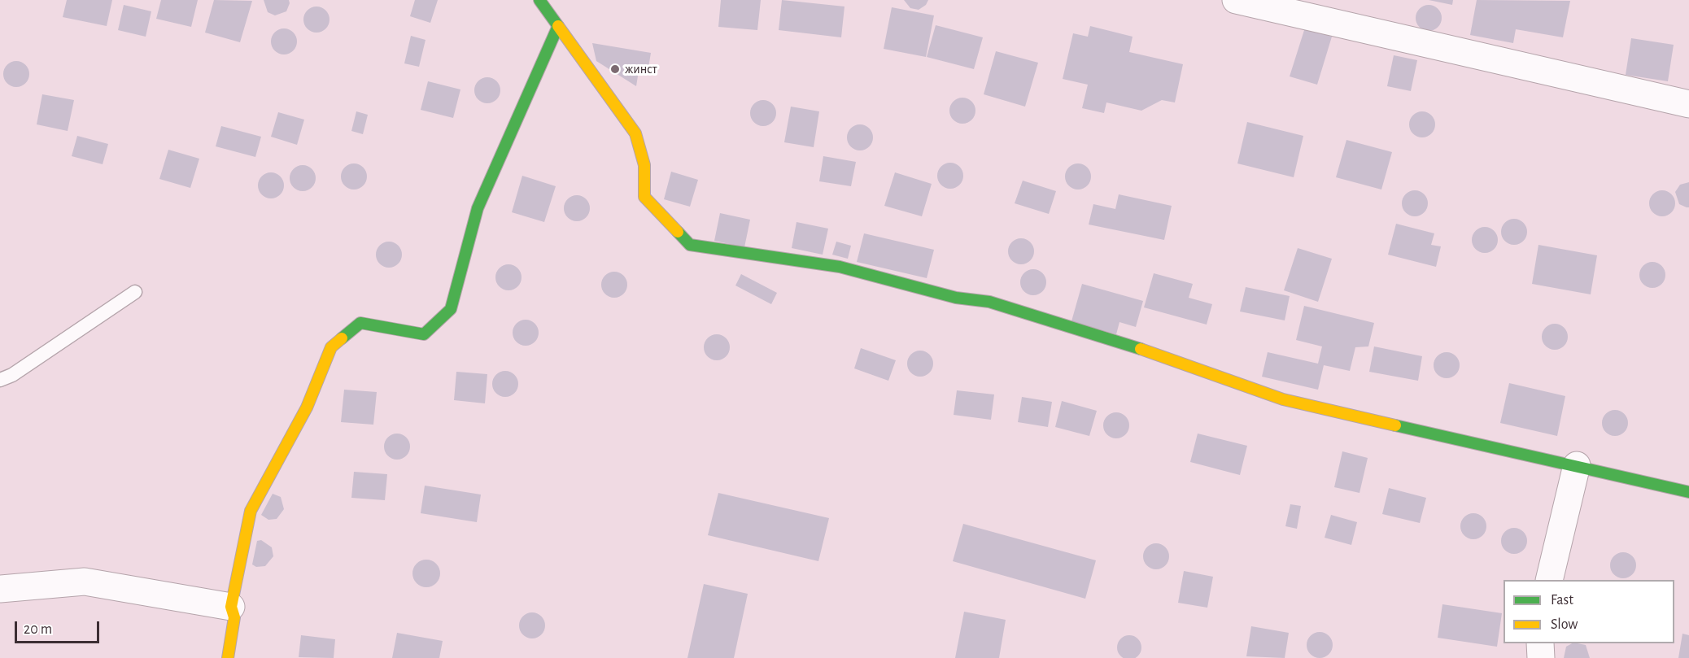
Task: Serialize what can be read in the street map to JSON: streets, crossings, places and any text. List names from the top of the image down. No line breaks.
{"places":["жинст"],"legend":["Fast","Slow"],"scale_bar":"20 m"}
